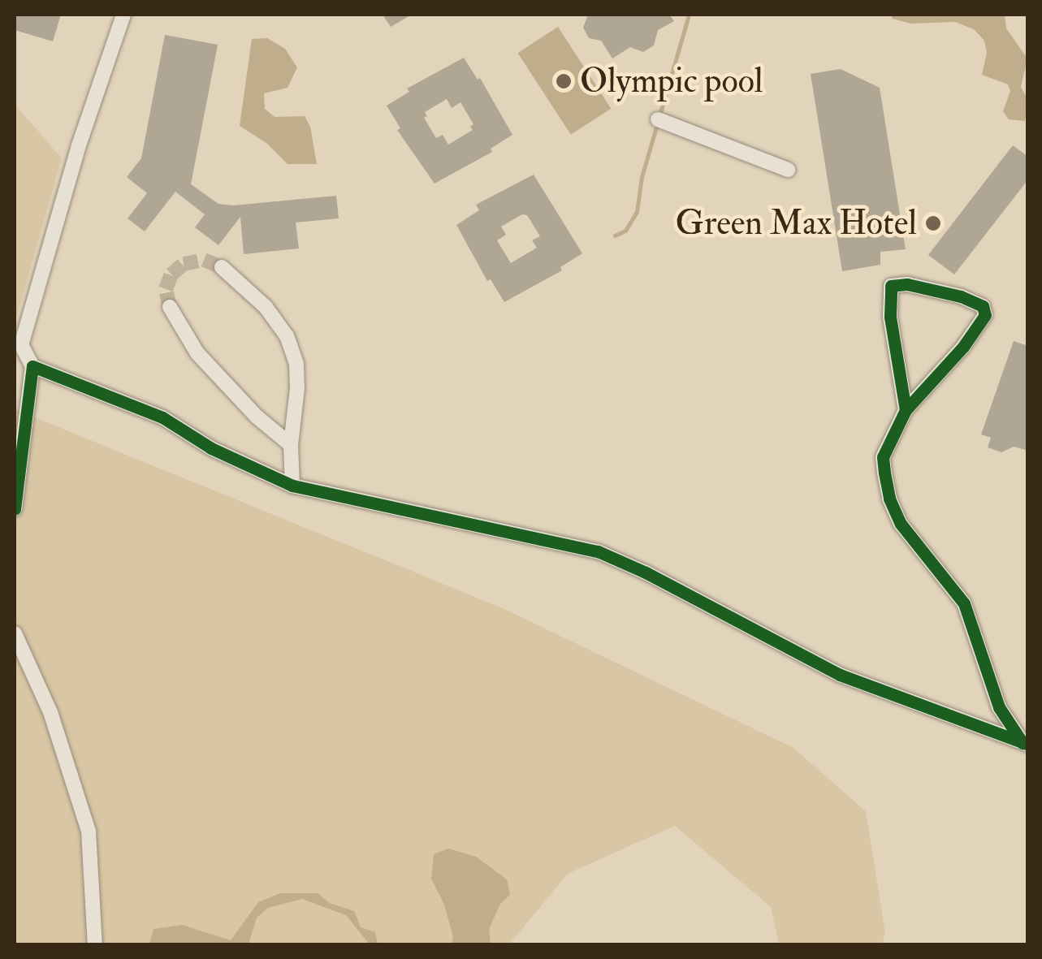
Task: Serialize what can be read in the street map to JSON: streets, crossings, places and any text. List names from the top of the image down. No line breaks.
{"places":["Olympic pool","Green Max Hotel"]}
